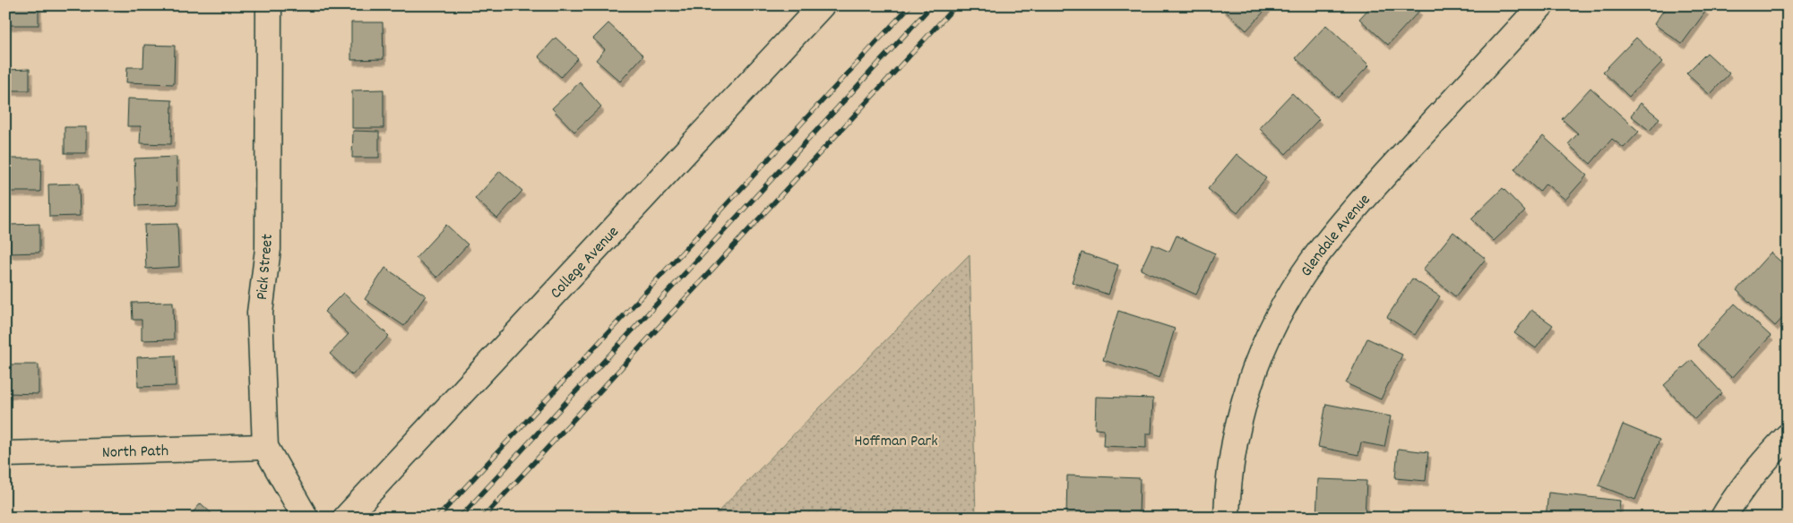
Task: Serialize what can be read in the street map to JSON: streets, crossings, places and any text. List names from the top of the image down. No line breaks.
{"streets":{"street":["Glendale Avenue","College Avenue","Pick Street","North Path"]},"crossings":[["Pick Street","North Path"]],"parks":["Hoffman Park"]}
